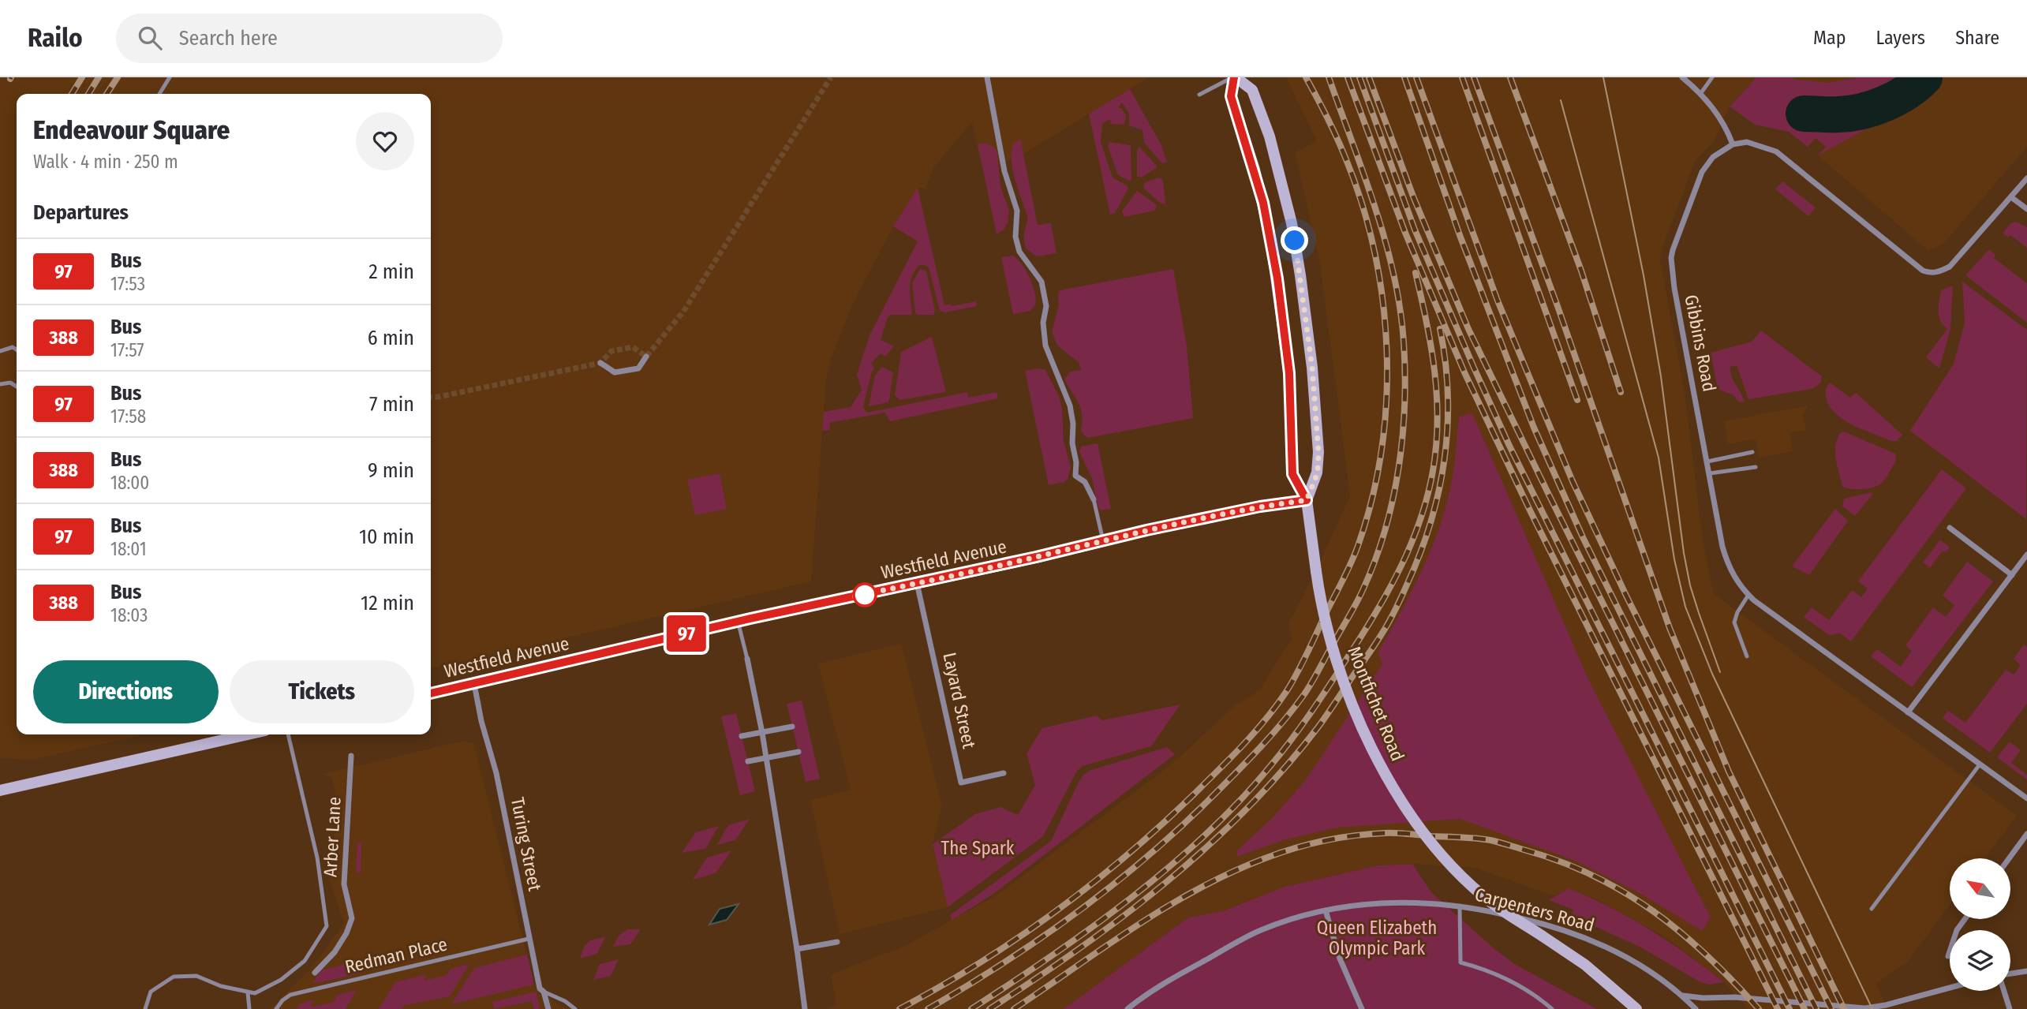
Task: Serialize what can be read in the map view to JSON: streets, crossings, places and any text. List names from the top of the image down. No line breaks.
{"streets":{"street":["Gibbins Road","Westfield Avenue","Layard Street","Montfichet Road","Arber Lane","Turing Street","Carpenters Road"],"lane":["Redman Place"]},"crossings":[["Westfield Avenue","Layard Street"],["Westfield Avenue","Montfichet Road"],["Westfield Avenue","Turing Street"],["Turing Street","Redman Place"]],"parks":["The Spark","Queen Elizabeth Olympic Park"],"lines":["bus line 97"],"north":"top left","page":{"header":"Railo","search":"Search here","nav":["Map","Layers","Share"],"on_map":"97","heading":[["Endeavour Square","Walk · 4 min · 250 m"],"Departures"],"list":[{"mark":"97","name":"Bus","note":"17:53","value":"2 min"},{"mark":"388","name":"Bus","note":"17:57","value":"6 min"},{"mark":"97","name":"Bus","note":"17:58","value":"7 min"},{"mark":"388","name":"Bus","note":"18:00","value":"9 min"},{"mark":"97","name":"Bus","note":"18:01","value":"10 min"},{"mark":"388","name":"Bus","note":"18:03","value":"12 min"}],"buttons":["Directions","Tickets"]}}
